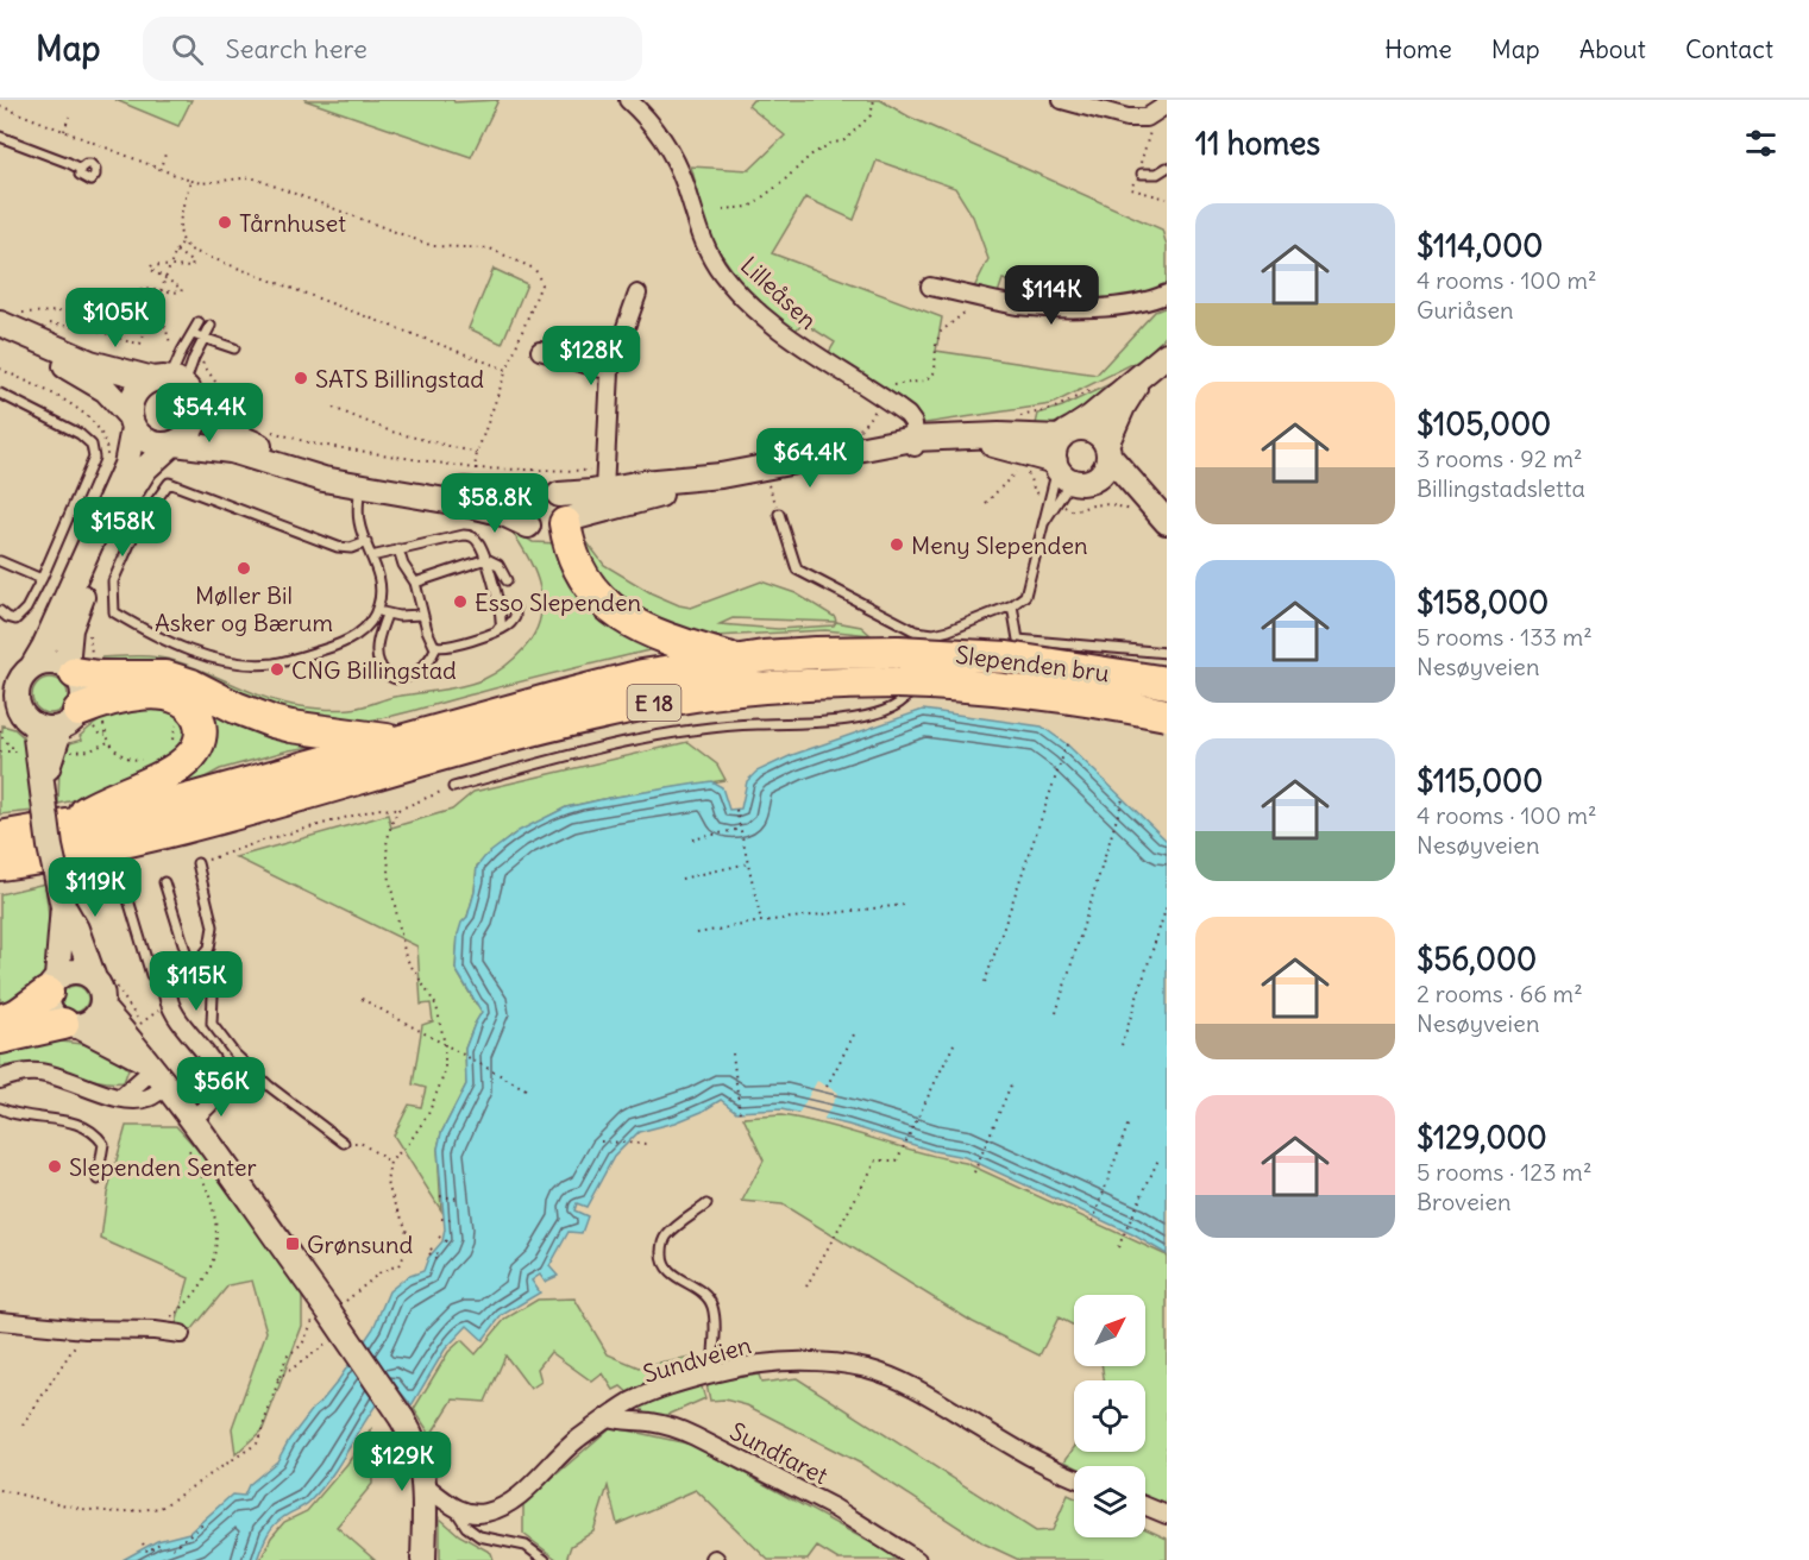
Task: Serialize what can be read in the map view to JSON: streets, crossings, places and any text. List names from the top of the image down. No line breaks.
{"streets":{"highway":["Slependen bru","E 18"],"street":["Lilleåsen","Sundveien","Sundfaret"]},"crossings":[["Slependen bru","E 18"],["Sundveien","Sundfaret"]],"places":{"other":["Tårnhuset","SATS Billingstad","Meny Slependen","Møller Bil Asker og Bærum","Esso Slependen","CNG Billingstad","Slependen Senter"],"transit":["Grønsund"]},"north":"top right","page":{"header":"Map","search":"Search here","nav":["Home","Map","About","Contact"],"heading":"11 homes","list":[{"name":"$114,000","note":"4 rooms · 100 m² · Guriåsen"},{"name":"$105,000","note":"3 rooms · 92 m² · Billingstadsletta"},{"name":"$158,000","note":"5 rooms · 133 m² · Nesøyveien"},{"name":"$115,000","note":"4 rooms · 100 m² · Nesøyveien"},{"name":"$56,000","note":"2 rooms · 66 m² · Nesøyveien"},{"name":"$129,000","note":"5 rooms · 123 m² · Broveien"}],"price":["$114K","$105K","$128K","$54.4K","$64.4K","$58.8K","$158K","$119K","$115K","$56K","$129K"]}}
